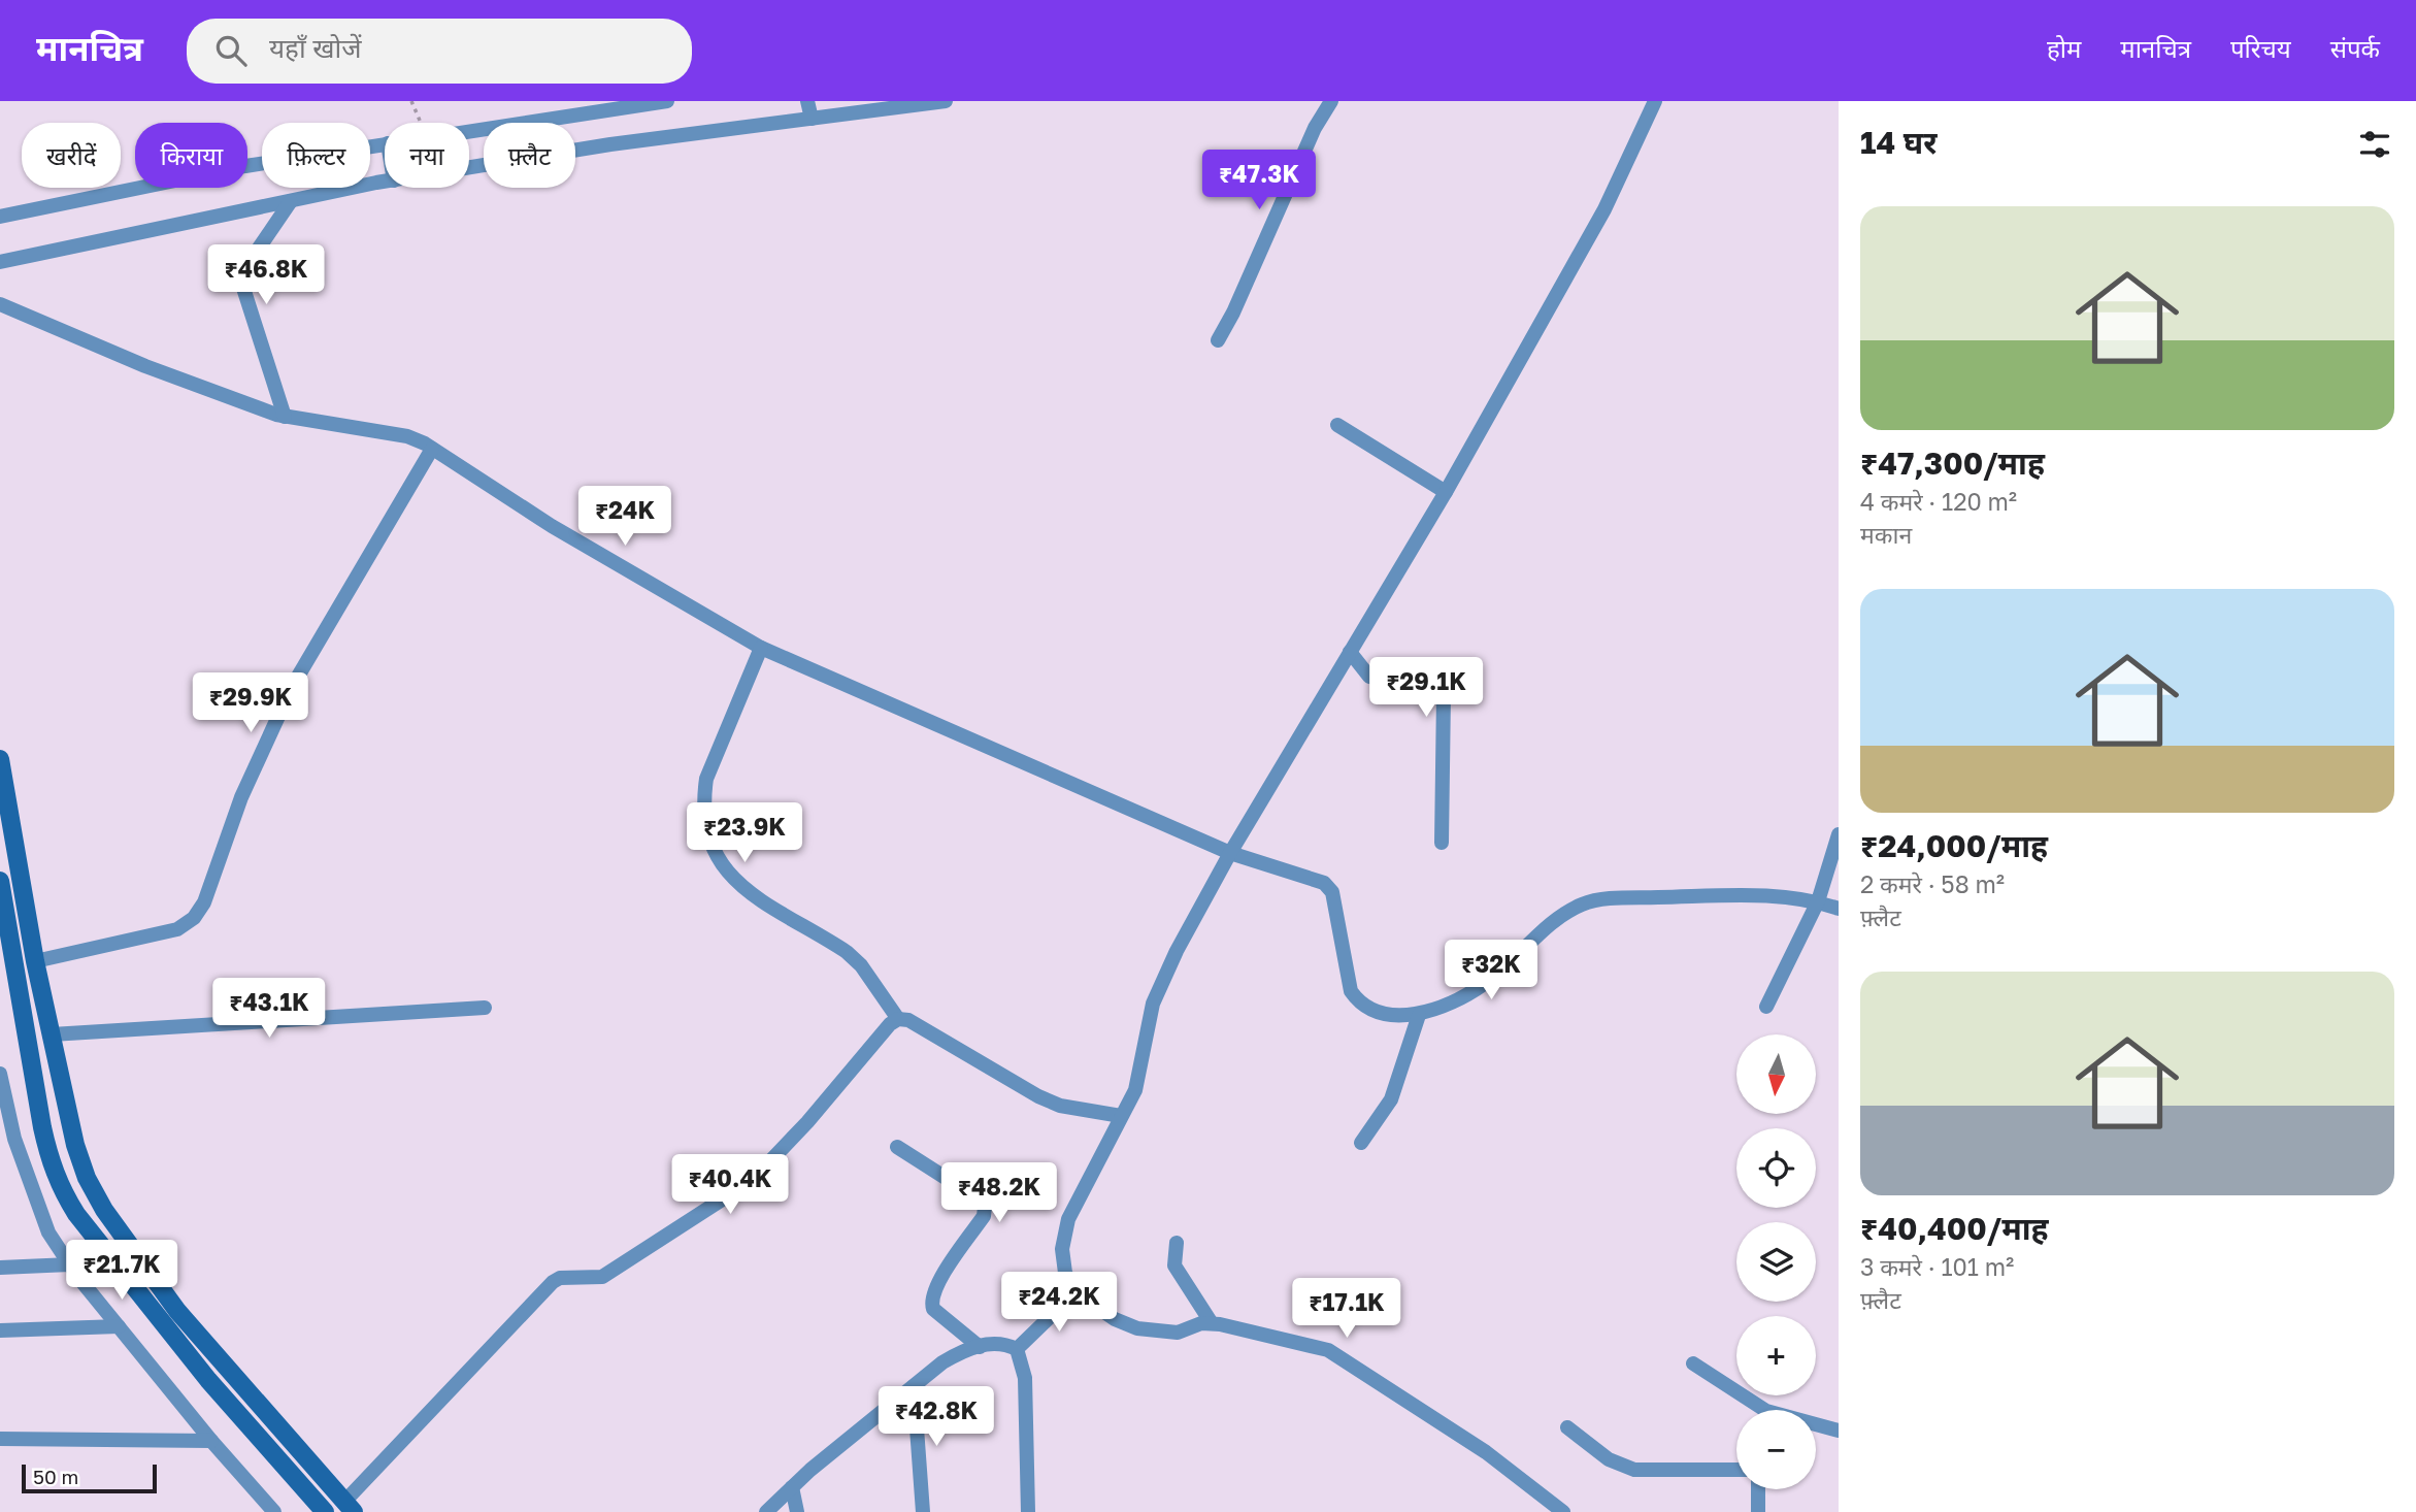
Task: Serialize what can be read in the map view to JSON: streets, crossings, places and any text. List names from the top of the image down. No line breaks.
{"scale_bar":"50 m","north":"bottom","page":{"header":"मानचित्र","search":"यहाँ खोजें","nav":["होम","मानचित्र","परिचय","संपर्क"],"heading":"14 घर","chip":["खरीदें","किराया","फ़िल्टर","नया","फ़्लैट"],"price":["₹47.3K","₹46.8K","₹24K","₹29.1K","₹29.9K","₹23.9K","₹32K","₹43.1K","₹40.4K","₹48.2K","₹21.7K","₹24.2K","₹17.1K","₹42.8K"],"list":[{"name":"₹47,300/माह","note":"4 कमरे · 120 m² · मकान"},{"name":"₹24,000/माह","note":"2 कमरे · 58 m² · फ़्लैट"},{"name":"₹40,400/माह","note":"3 कमरे · 101 m² · फ़्लैट"}],"map_buttons":["+","−"],"scale":"50 m"}}
